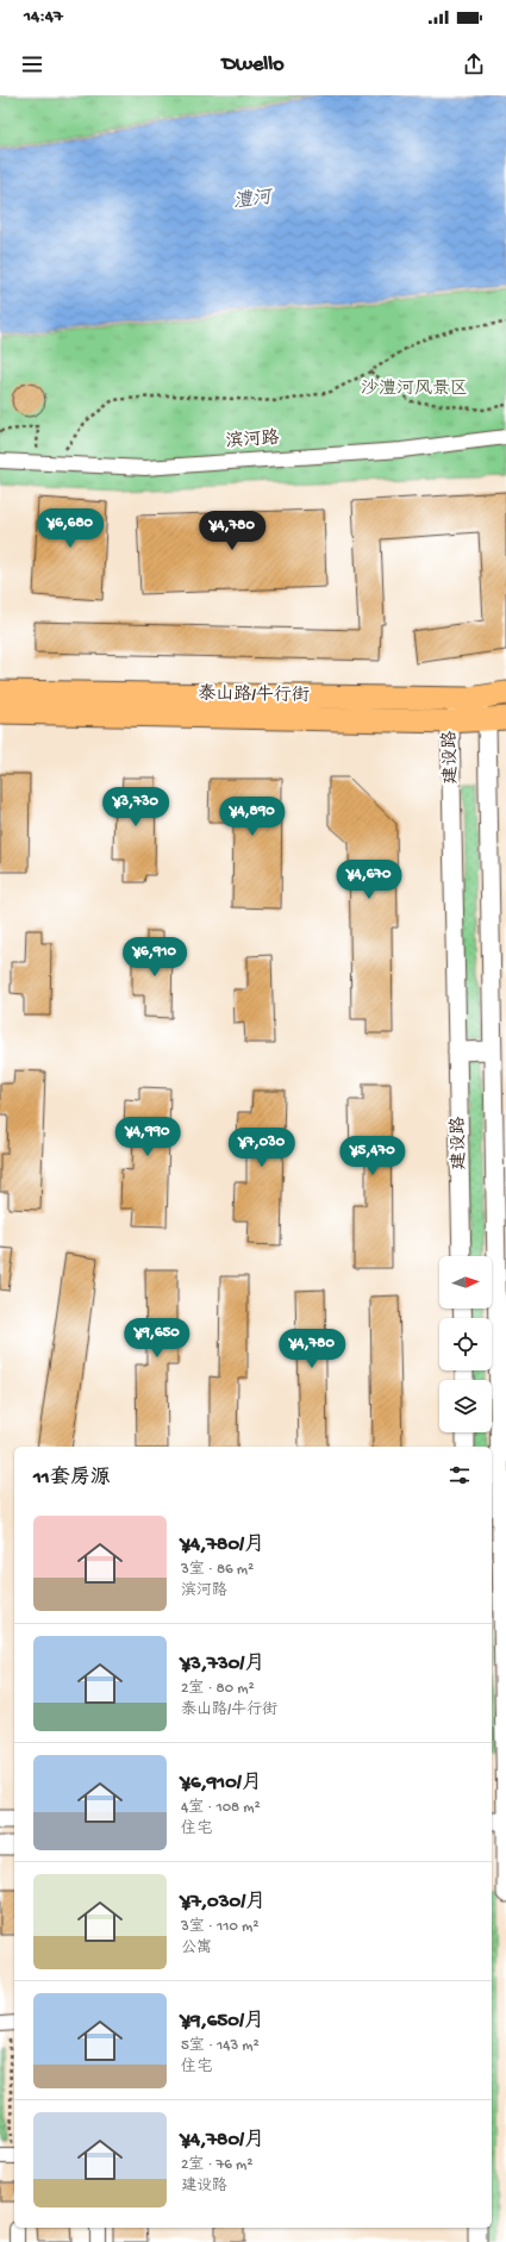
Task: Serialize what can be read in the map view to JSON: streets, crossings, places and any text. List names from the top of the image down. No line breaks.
{"streets":{"main road":["泰山路/牛行街"],"street":["滨河路","建设路"]},"crossings":[["泰山路/牛行街","建设路"]],"water":["澧河"],"parks":["沙澧河风景区"],"north":"right","page":{"status":"14:47","header":"Dwello","price":["¥6,680","¥4,780","¥3,730","¥4,890","¥4,670","¥6,910","¥4,990","¥7,030","¥5,470","¥9,650","¥4,780"],"heading":"11套房源","list":[{"name":"¥4,780/月","note":"3室 · 86 m² · 滨河路"},{"name":"¥3,730/月","note":"2室 · 80 m² · 泰山路/牛行街"},{"name":"¥6,910/月","note":"4室 · 108 m² · 住宅"},{"name":"¥7,030/月","note":"3室 · 110 m² · 公寓"},{"name":"¥9,650/月","note":"5室 · 143 m² · 住宅"},{"name":"¥4,780/月","note":"2室 · 76 m² · 建设路"}]}}
